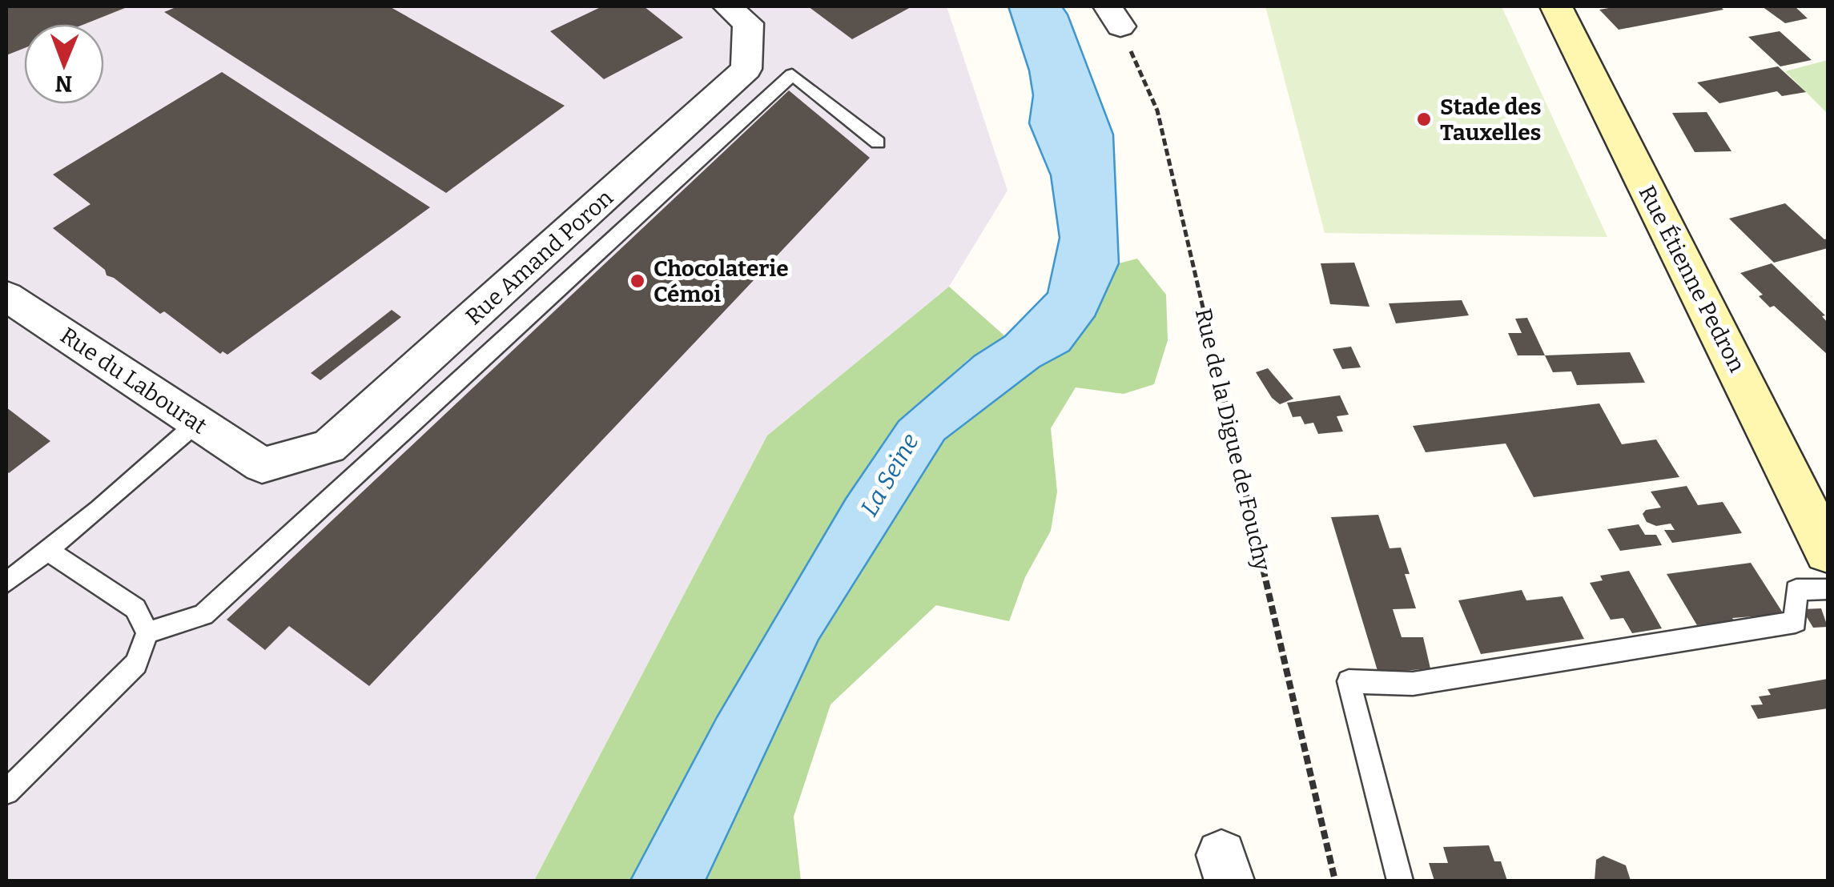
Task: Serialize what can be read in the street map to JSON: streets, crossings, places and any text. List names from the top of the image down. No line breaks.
{"streets":{"street":["Rue Amand Poron","Rue Étienne Pedron","Rue du Labourat"],"path":["Rue de la Digue de Fouchy"]},"crossings":[["Rue Amand Poron","Rue du Labourat"]],"water":["La Seine"],"places":["Stade des Tauxelles","Chocolaterie Cémoi"],"north":"bottom"}
